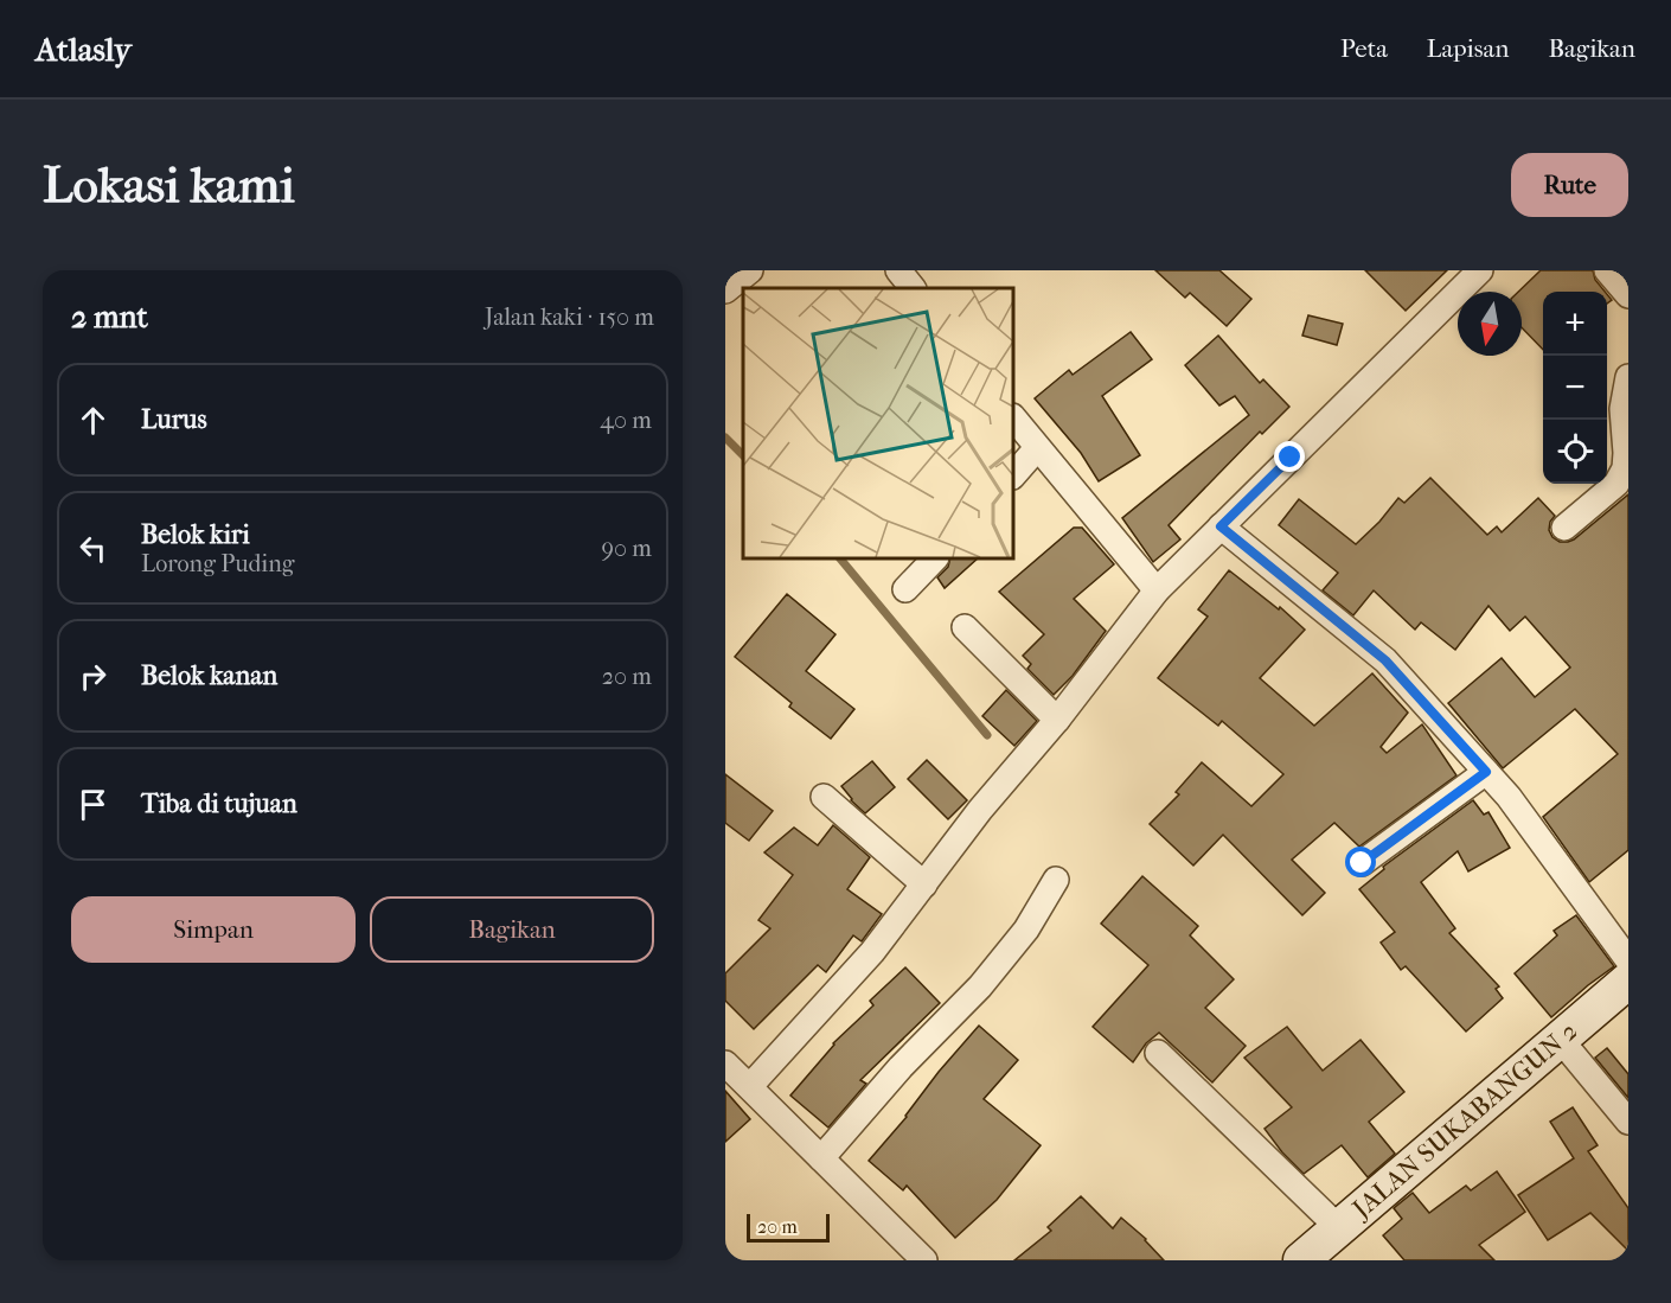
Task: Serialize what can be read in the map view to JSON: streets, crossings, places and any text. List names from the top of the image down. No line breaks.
{"streets":{"street":["JALAN SUKABANGUN 2"]},"scale_bar":"20 m","north":"bottom","page":{"header":"Atlasly","nav":["Peta","Lapisan","Bagikan"],"buttons":["Rute",["Simpan","Bagikan"]],"title":"Lokasi kami","heading":["2 mnt","Jalan kaki · 150 m"],"map_buttons":["+","−"],"list":[["Lurus","40 m"],["Belok kiri","Lorong Puding","90 m"],["Belok kanan","20 m"],"Tiba di tujuan"],"scale":"20 m"}}
